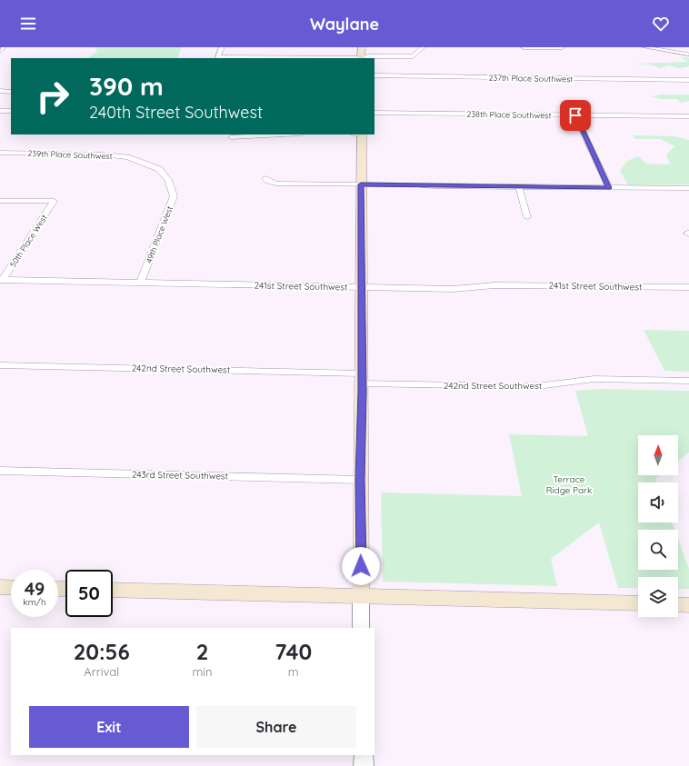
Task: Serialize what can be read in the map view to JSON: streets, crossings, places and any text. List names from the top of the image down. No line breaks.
{"streets":{"street":["237th Place Southwest","238th Place Southwest","239th Place Southwest","49th Place West","50th Place West","241st Street Southwest","242nd Street Southwest","243rd Street Southwest"]},"crossings":[["239th Place Southwest","49th Place West"],["49th Place West","241st Street Southwest"],["50th Place West","241st Street Southwest"]],"parks":["Terrace Ridge Park"],"north":"top","page":{"header":"Waylane","turn":["390 m","240th Street Southwest"],"speed":"49 km/h","limit":"50","eta":["20:56","Arrival","2","min","740","m"],"buttons":["Exit","Share"]}}
